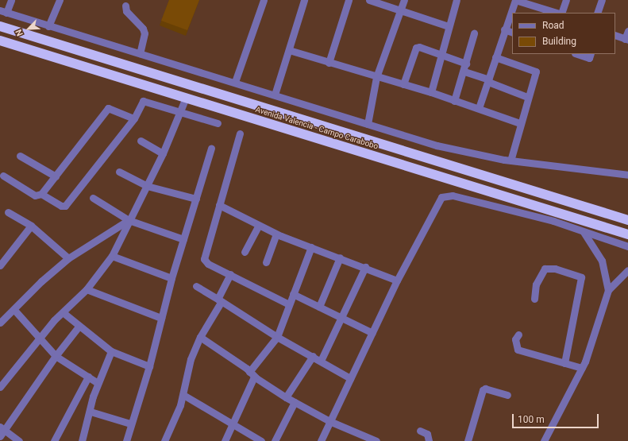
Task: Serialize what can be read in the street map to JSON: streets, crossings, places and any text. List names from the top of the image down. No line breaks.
{"streets":{"highway":["Avenida Valencia - Campo Carabobo"]},"legend":["Road","Building"],"scale_bar":"100 m","north":"bottom left"}
